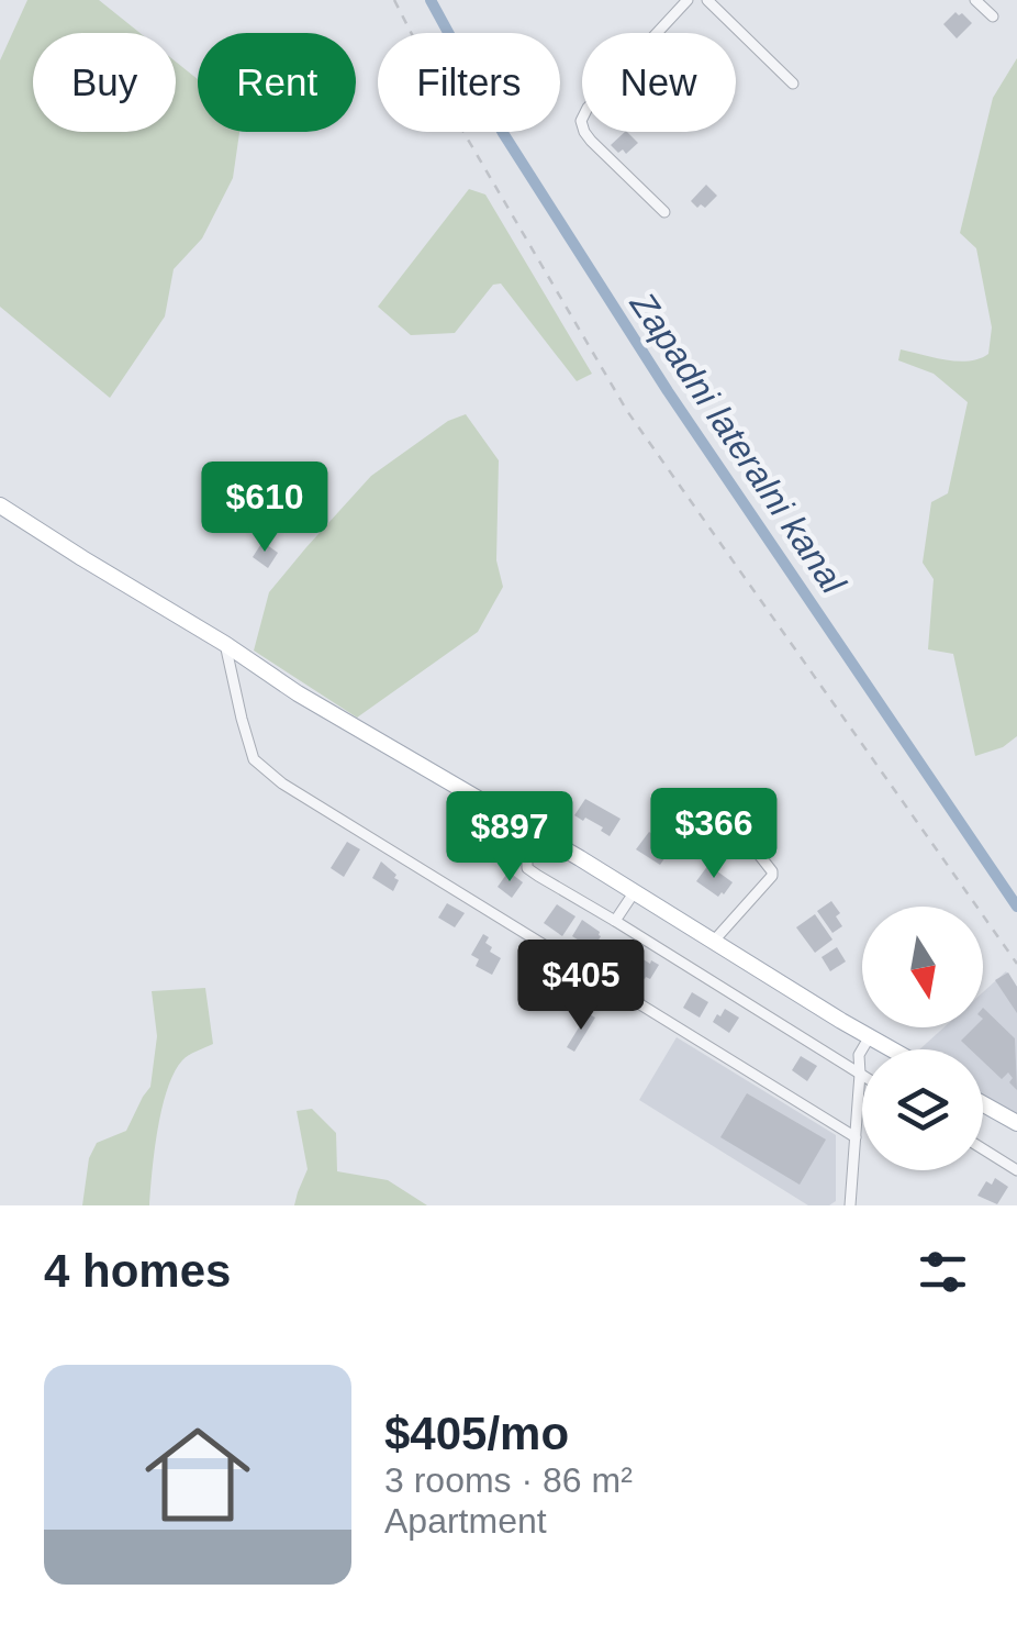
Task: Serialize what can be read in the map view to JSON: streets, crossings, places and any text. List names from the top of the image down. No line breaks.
{"water":["Zapadni lateralni kanal"],"north":"bottom","page":{"chip":["Buy","Rent","Filters","New"],"price":["$610","$366","$897","$405"],"heading":"4 homes","list":[{"name":"$405/mo","note":"3 rooms · 86 m² · Apartment"}]}}
